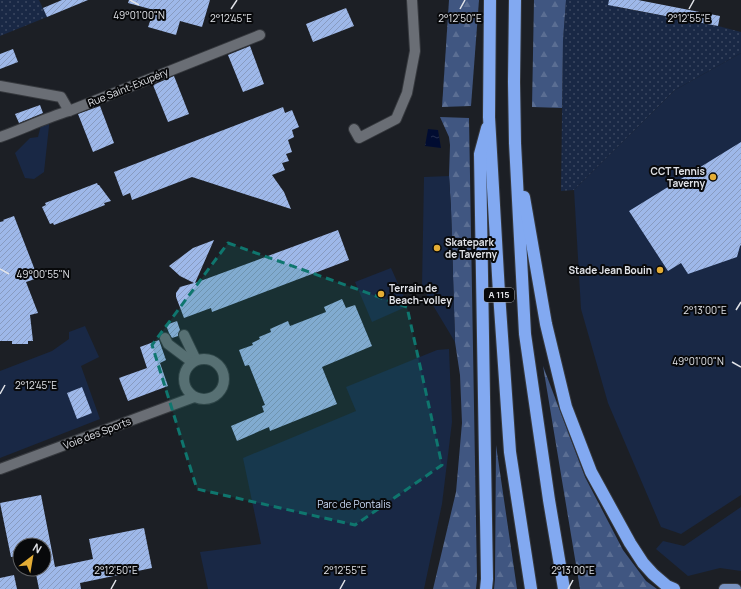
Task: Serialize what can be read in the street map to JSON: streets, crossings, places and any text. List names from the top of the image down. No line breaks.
{"streets":{"highway":["A 115"],"street":["Rue Saint-Exupéry","Voie des Sports"]},"parks":["Parc de Pontalis"],"places":["CCT Tennis Taverny","Skatepark de Taverny","Stade Jean Bouin","Terrain de Beach-volley"],"north":"top right","coordinates":["49°01'00\"N","2°12'45\"E","2°12'50\"E","2°12'55\"E","49°00'55\"N","2°13'00\"E"]}
